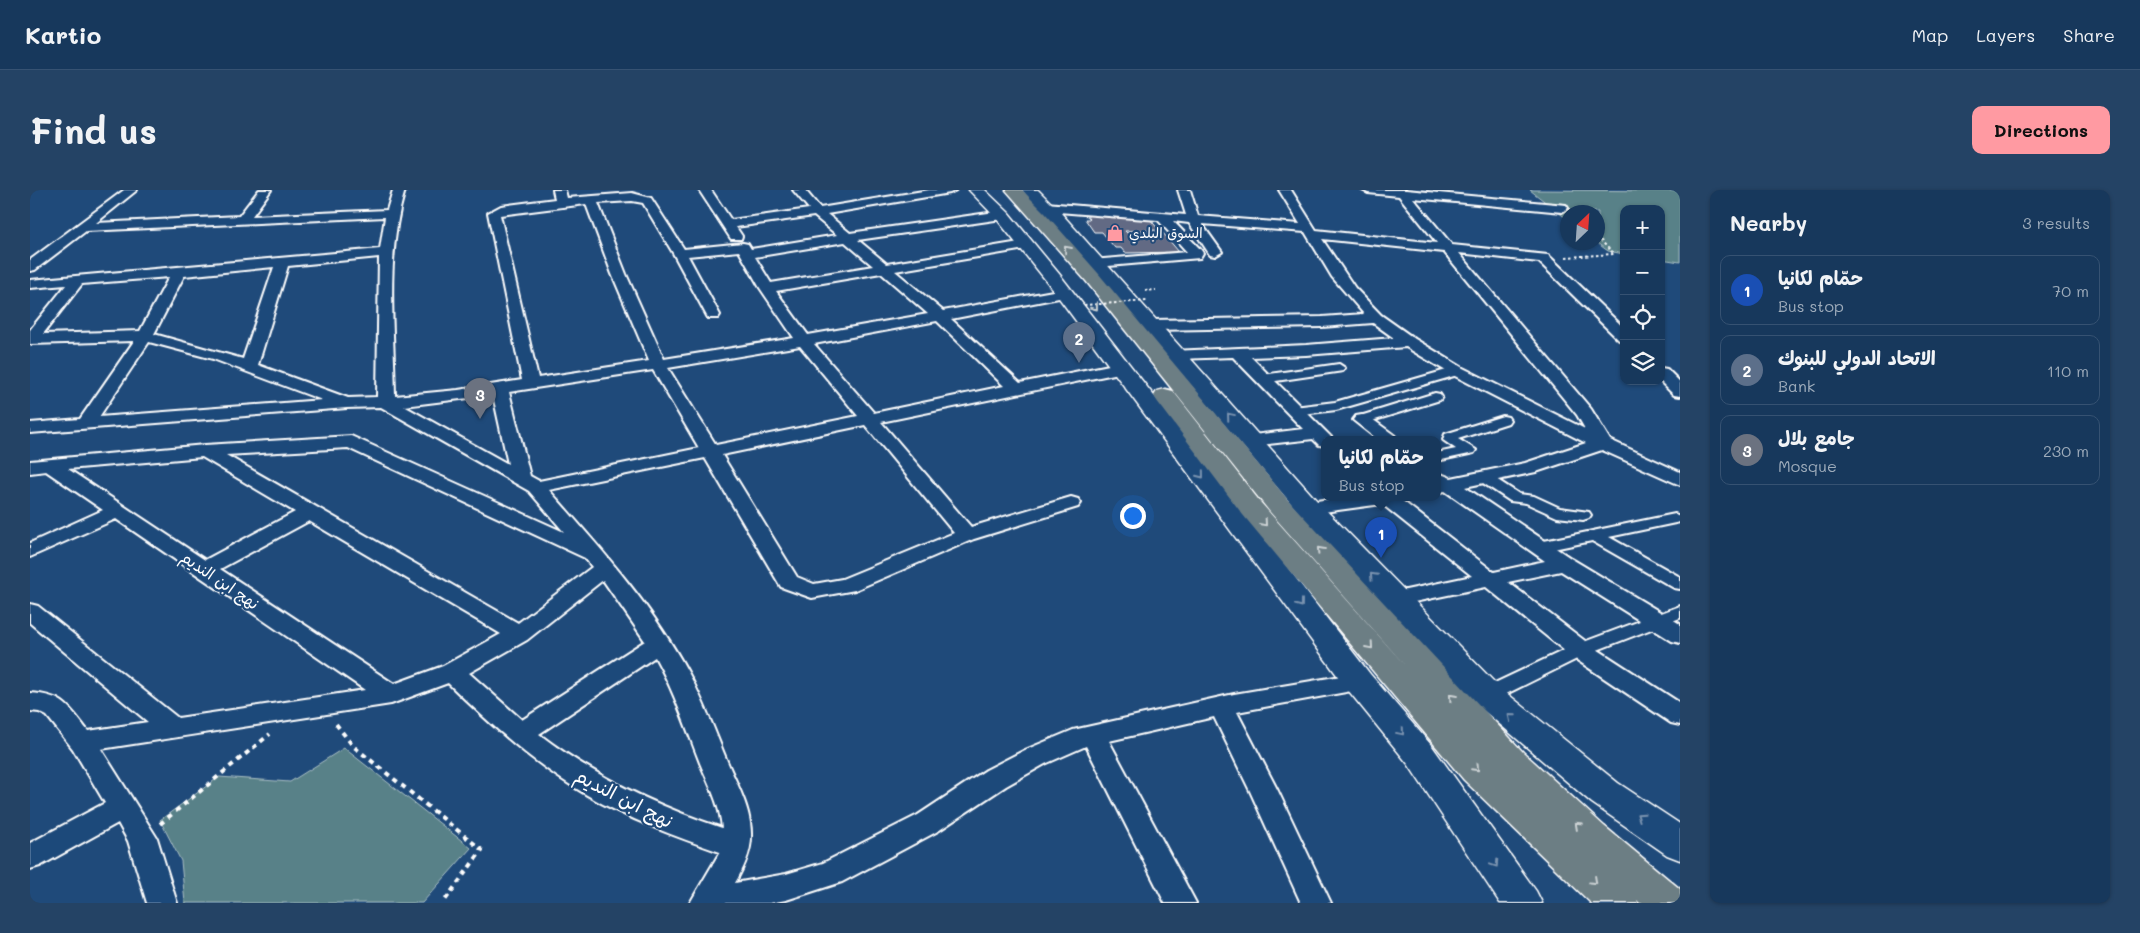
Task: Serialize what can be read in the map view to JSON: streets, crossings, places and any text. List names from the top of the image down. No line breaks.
{"streets":{"street":["نهج ابن النديم"]},"places":{"shop":["السوق البلدي"]},"north":"top right","page":{"header":"Kartio","nav":["Map","Layers","Share"],"buttons":"Directions","title":"Find us","heading":["Nearby","3 results"],"map_buttons":["+","−"],"list":[{"mark":"1","name":"حمّام لكانيا","note":"Bus stop","value":"70 m"},{"mark":"2","name":"الاتحاد الدولي للبنوك","note":"Bank","value":"110 m"},{"mark":"3","name":"جامع بلال","note":"Mosque","value":"230 m"}],"pins":["2","3","1"],"popup":["حمّام لكانيا","Bus stop"]}}
